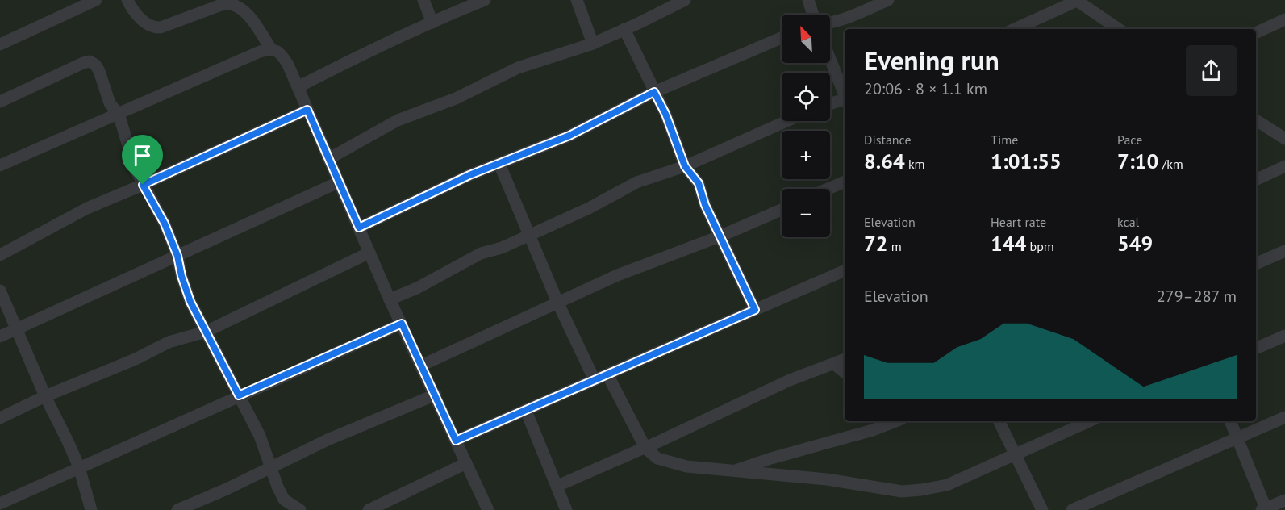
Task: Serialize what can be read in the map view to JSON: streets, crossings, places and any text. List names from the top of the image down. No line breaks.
{"north":"top left","page":{"map_buttons":["+","−"],"heading":["Evening run","20:06 · 8 × 1.1 km"],"stats":[["Distance","8.64 km"],["Time","1:01:55"],["Pace","7:10 /km"],["Elevation","72 m"],["Heart rate","144 bpm"],["kcal","549"]],"chart":["Elevation","279–287 m"]}}
